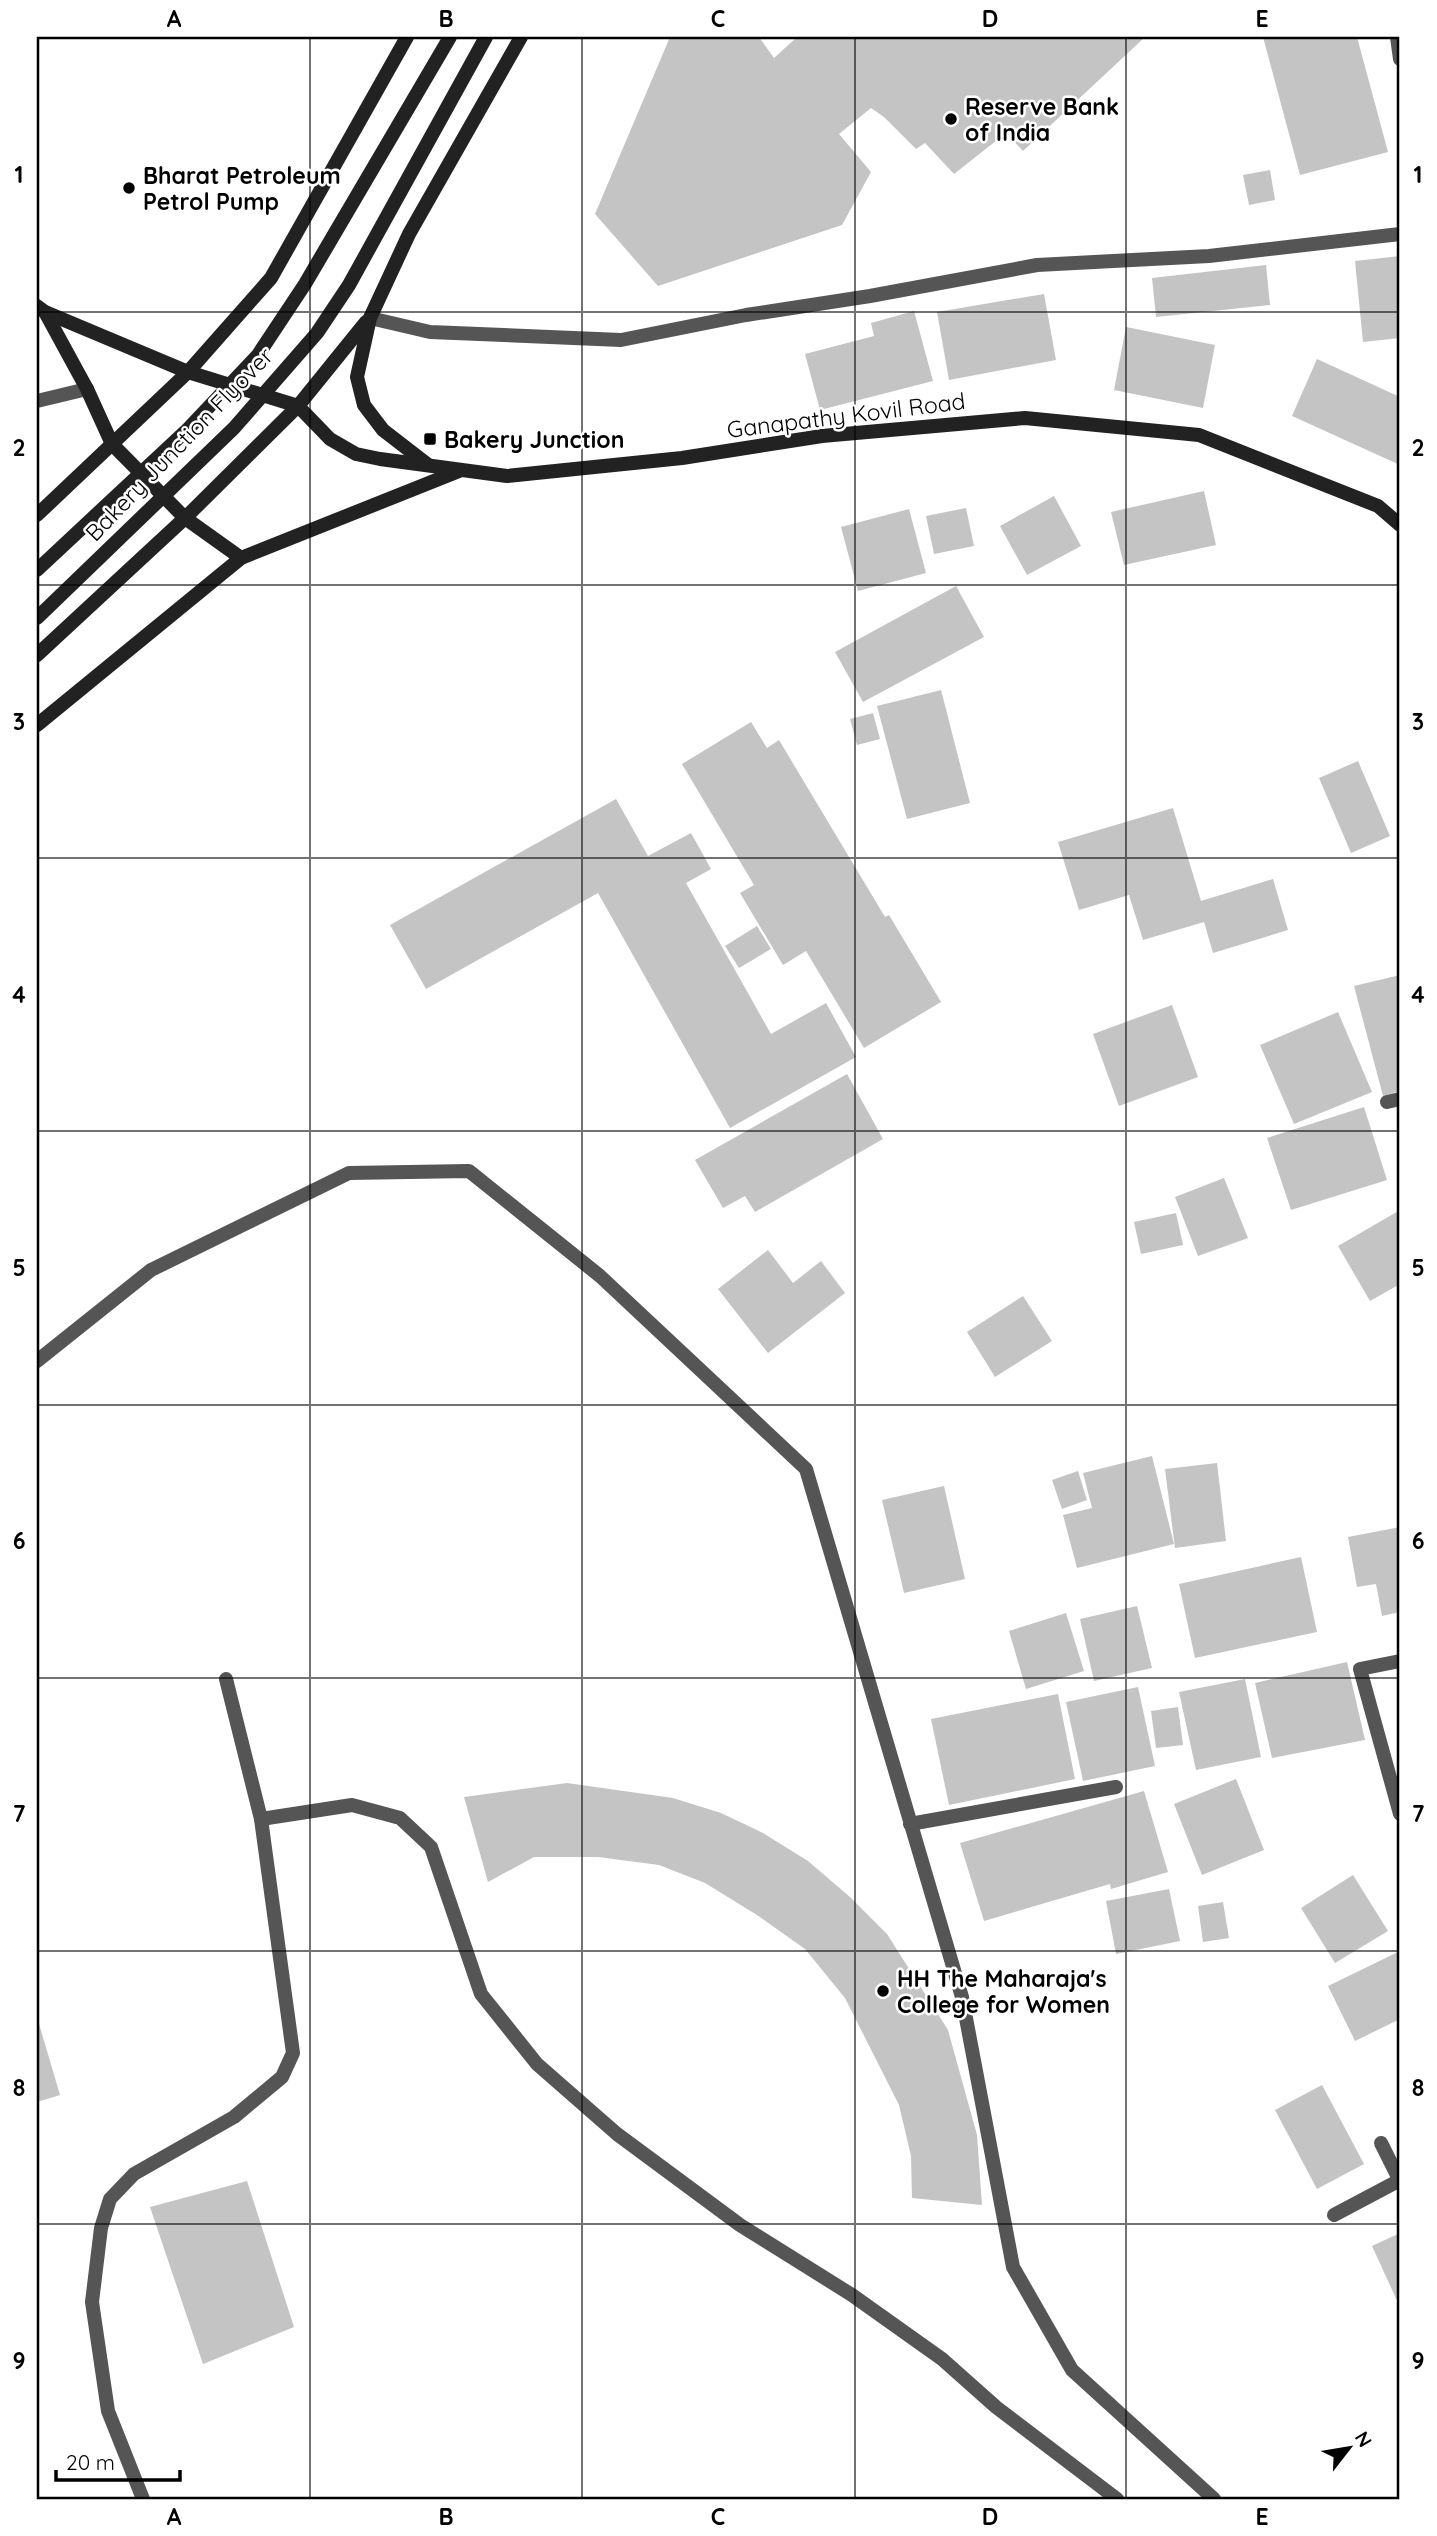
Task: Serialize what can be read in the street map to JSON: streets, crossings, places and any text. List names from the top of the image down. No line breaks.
{"streets":{"main road":["Ganapathy Kovil Road","Bakery Junction Flyover"]},"places":{"other":["Reserve Bank of India","Bharat Petroleum Petrol Pump","HH The Maharaja's College for Women"],"transit":["Bakery Junction"]},"scale_bar":"20 m","north":"top right","grid":{"columns":["A","B","C","D","E"],"rows":["1","2","3","4","5","6","7","8","9"]}}
